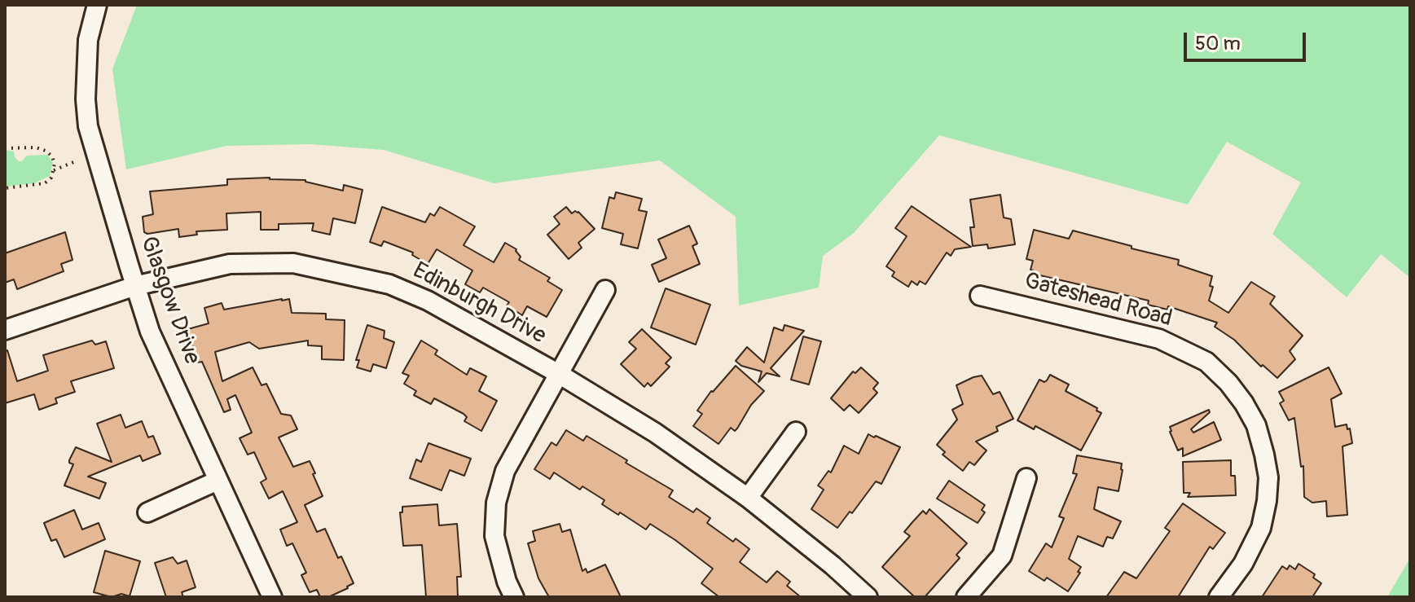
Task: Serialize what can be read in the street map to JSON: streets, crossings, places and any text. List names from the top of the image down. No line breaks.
{"streets":{"street":["Glasgow Drive","Gateshead Road","Edinburgh Drive"]},"crossings":[["Glasgow Drive","Edinburgh Drive"]],"scale_bar":"50 m"}
